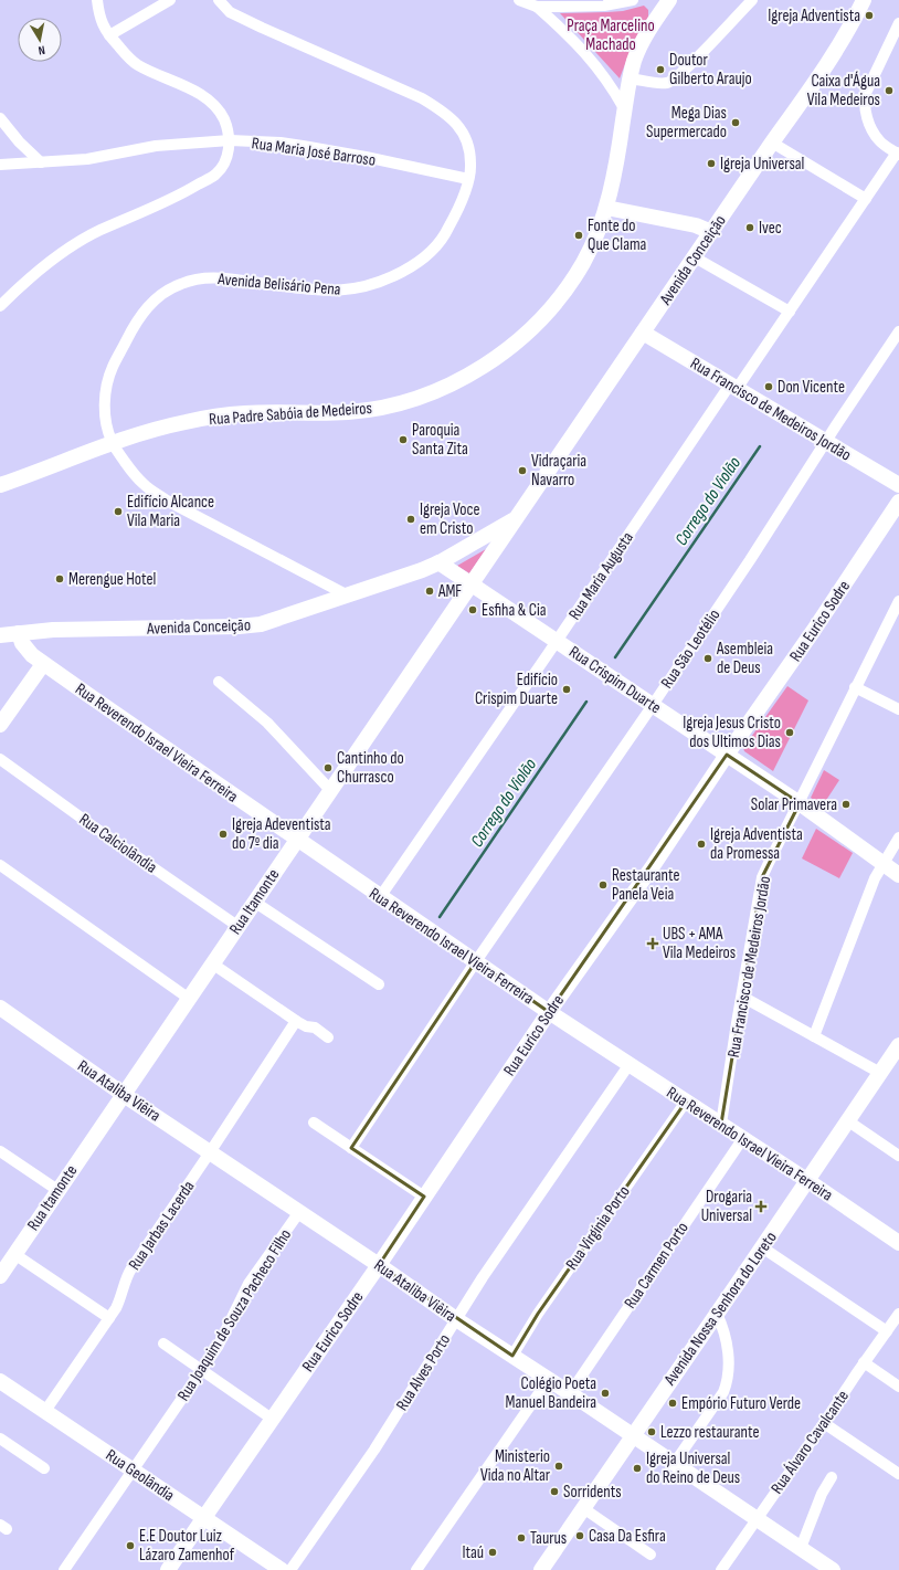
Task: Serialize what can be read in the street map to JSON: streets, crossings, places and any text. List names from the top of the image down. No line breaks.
{"streets":{"street":["Rua Maria José Barroso","Avenida Conceição","Avenida Belisário Pena","Rua Francisco de Medeiros Jordão","Rua Padre Sabóia de Medeiros","Rua Maria Augusta","Rua Eurico Sodre","Rua São Leotélio","Rua Crispim Duarte","Rua Reverendo Israel Vieira Ferreira","Rua Calciolândia","Rua Itamonte","Rua Ataliba Viêira","Rua Jarbas Lacerda","Rua Virgínia Porto","Rua Carmen Porto","Avenida Nossa Senhora do Loreto","Rua Joaquim de Souza Pacheco Filho","Rua Alves Porto","Rua Álvaro Cavalcante","Rua Geolândia"]},"crossings":[["Rua Maria José Barroso","Avenida Belisário Pena"],["Avenida Conceição","Avenida Belisário Pena"],["Avenida Conceição","Rua Francisco de Medeiros Jordão"],["Avenida Conceição","Rua Crispim Duarte"],["Avenida Conceição","Rua Reverendo Israel Vieira Ferreira"],["Avenida Conceição","Rua Itamonte"],["Avenida Belisário Pena","Rua Padre Sabóia de Medeiros"],["Rua Francisco de Medeiros Jordão","Rua Maria Augusta"],["Rua Francisco de Medeiros Jordão","Rua São Leotélio"],["Rua Francisco de Medeiros Jordão","Rua Crispim Duarte"],["Rua Francisco de Medeiros Jordão","Rua Reverendo Israel Vieira Ferreira"],["Rua Maria Augusta","Rua Crispim Duarte"],["Rua Maria Augusta","Rua Reverendo Israel Vieira Ferreira"],["Rua Eurico Sodre","Rua Crispim Duarte"],["Rua Eurico Sodre","Rua Reverendo Israel Vieira Ferreira"],["Rua Eurico Sodre","Rua Ataliba Viêira"],["Rua Eurico Sodre","Rua Geolândia"],["Rua São Leotélio","Rua Crispim Duarte"],["Rua São Leotélio","Rua Reverendo Israel Vieira Ferreira"],["Rua Crispim Duarte","Rua Itamonte"],["Rua Reverendo Israel Vieira Ferreira","Rua Itamonte"],["Rua Reverendo Israel Vieira Ferreira","Rua Virgínia Porto"],["Rua Reverendo Israel Vieira Ferreira","Rua Carmen Porto"],["Rua Reverendo Israel Vieira Ferreira","Avenida Nossa Senhora do Loreto"],["Rua Reverendo Israel Vieira Ferreira","Rua Alves Porto"],["Rua Calciolândia","Rua Itamonte"],["Rua Itamonte","Rua Ataliba Viêira"],["Rua Ataliba Viêira","Rua Jarbas Lacerda"],["Rua Ataliba Viêira","Rua Virgínia Porto"],["Rua Ataliba Viêira","Rua Carmen Porto"],["Rua Ataliba Viêira","Avenida Nossa Senhora do Loreto"],["Rua Ataliba Viêira","Rua Joaquim de Souza Pacheco Filho"],["Rua Ataliba Viêira","Rua Alves Porto"],["Rua Ataliba Viêira","Rua Álvaro Cavalcante"],["Rua Jarbas Lacerda","Rua Geolândia"],["Rua Joaquim de Souza Pacheco Filho","Rua Geolândia"]],"water":["Corrego do Violão"],"parks":["Praça Marcelino Machado"],"places":{"other":["Igreja Adventista","Doutor Gilberto Araujo","Caixa d'Água Vila Medeiros","Mega Dias Supermercado","Igreja Universal","Ivec","Fonte do Que Clama","Don Vicente","Paroquia Santa Zita","Vidraçaria Navarro","Edifício Alcance Vila Maria","Igreja Voce em Cristo","Merengue Hotel","AMF","Esfiha & Cia","Asembleia de Deus","Edifício Crispim Duarte","Igreja Jesus Cristo dos Ultimos Dias","Cantinho do Churrasco","Solar Primavera","Igreja Adeventista do 7º dia","Igreja Adventista da Promessa","Restaurante Panela Veia","Colégio Poeta Manuel Bandeira","Empório Futuro Verde","Lezzo restaurante","Ministerio Vida no Altar","Igreja Universal do Reino de Deus","Sorridents","Casa Da Esfira","Taurus","E.E Doutor Luiz Lázaro Zamenhof","Itaú"],"health":["UBS + AMA Vila Medeiros","Drogaria Universal"]},"north":"bottom"}
